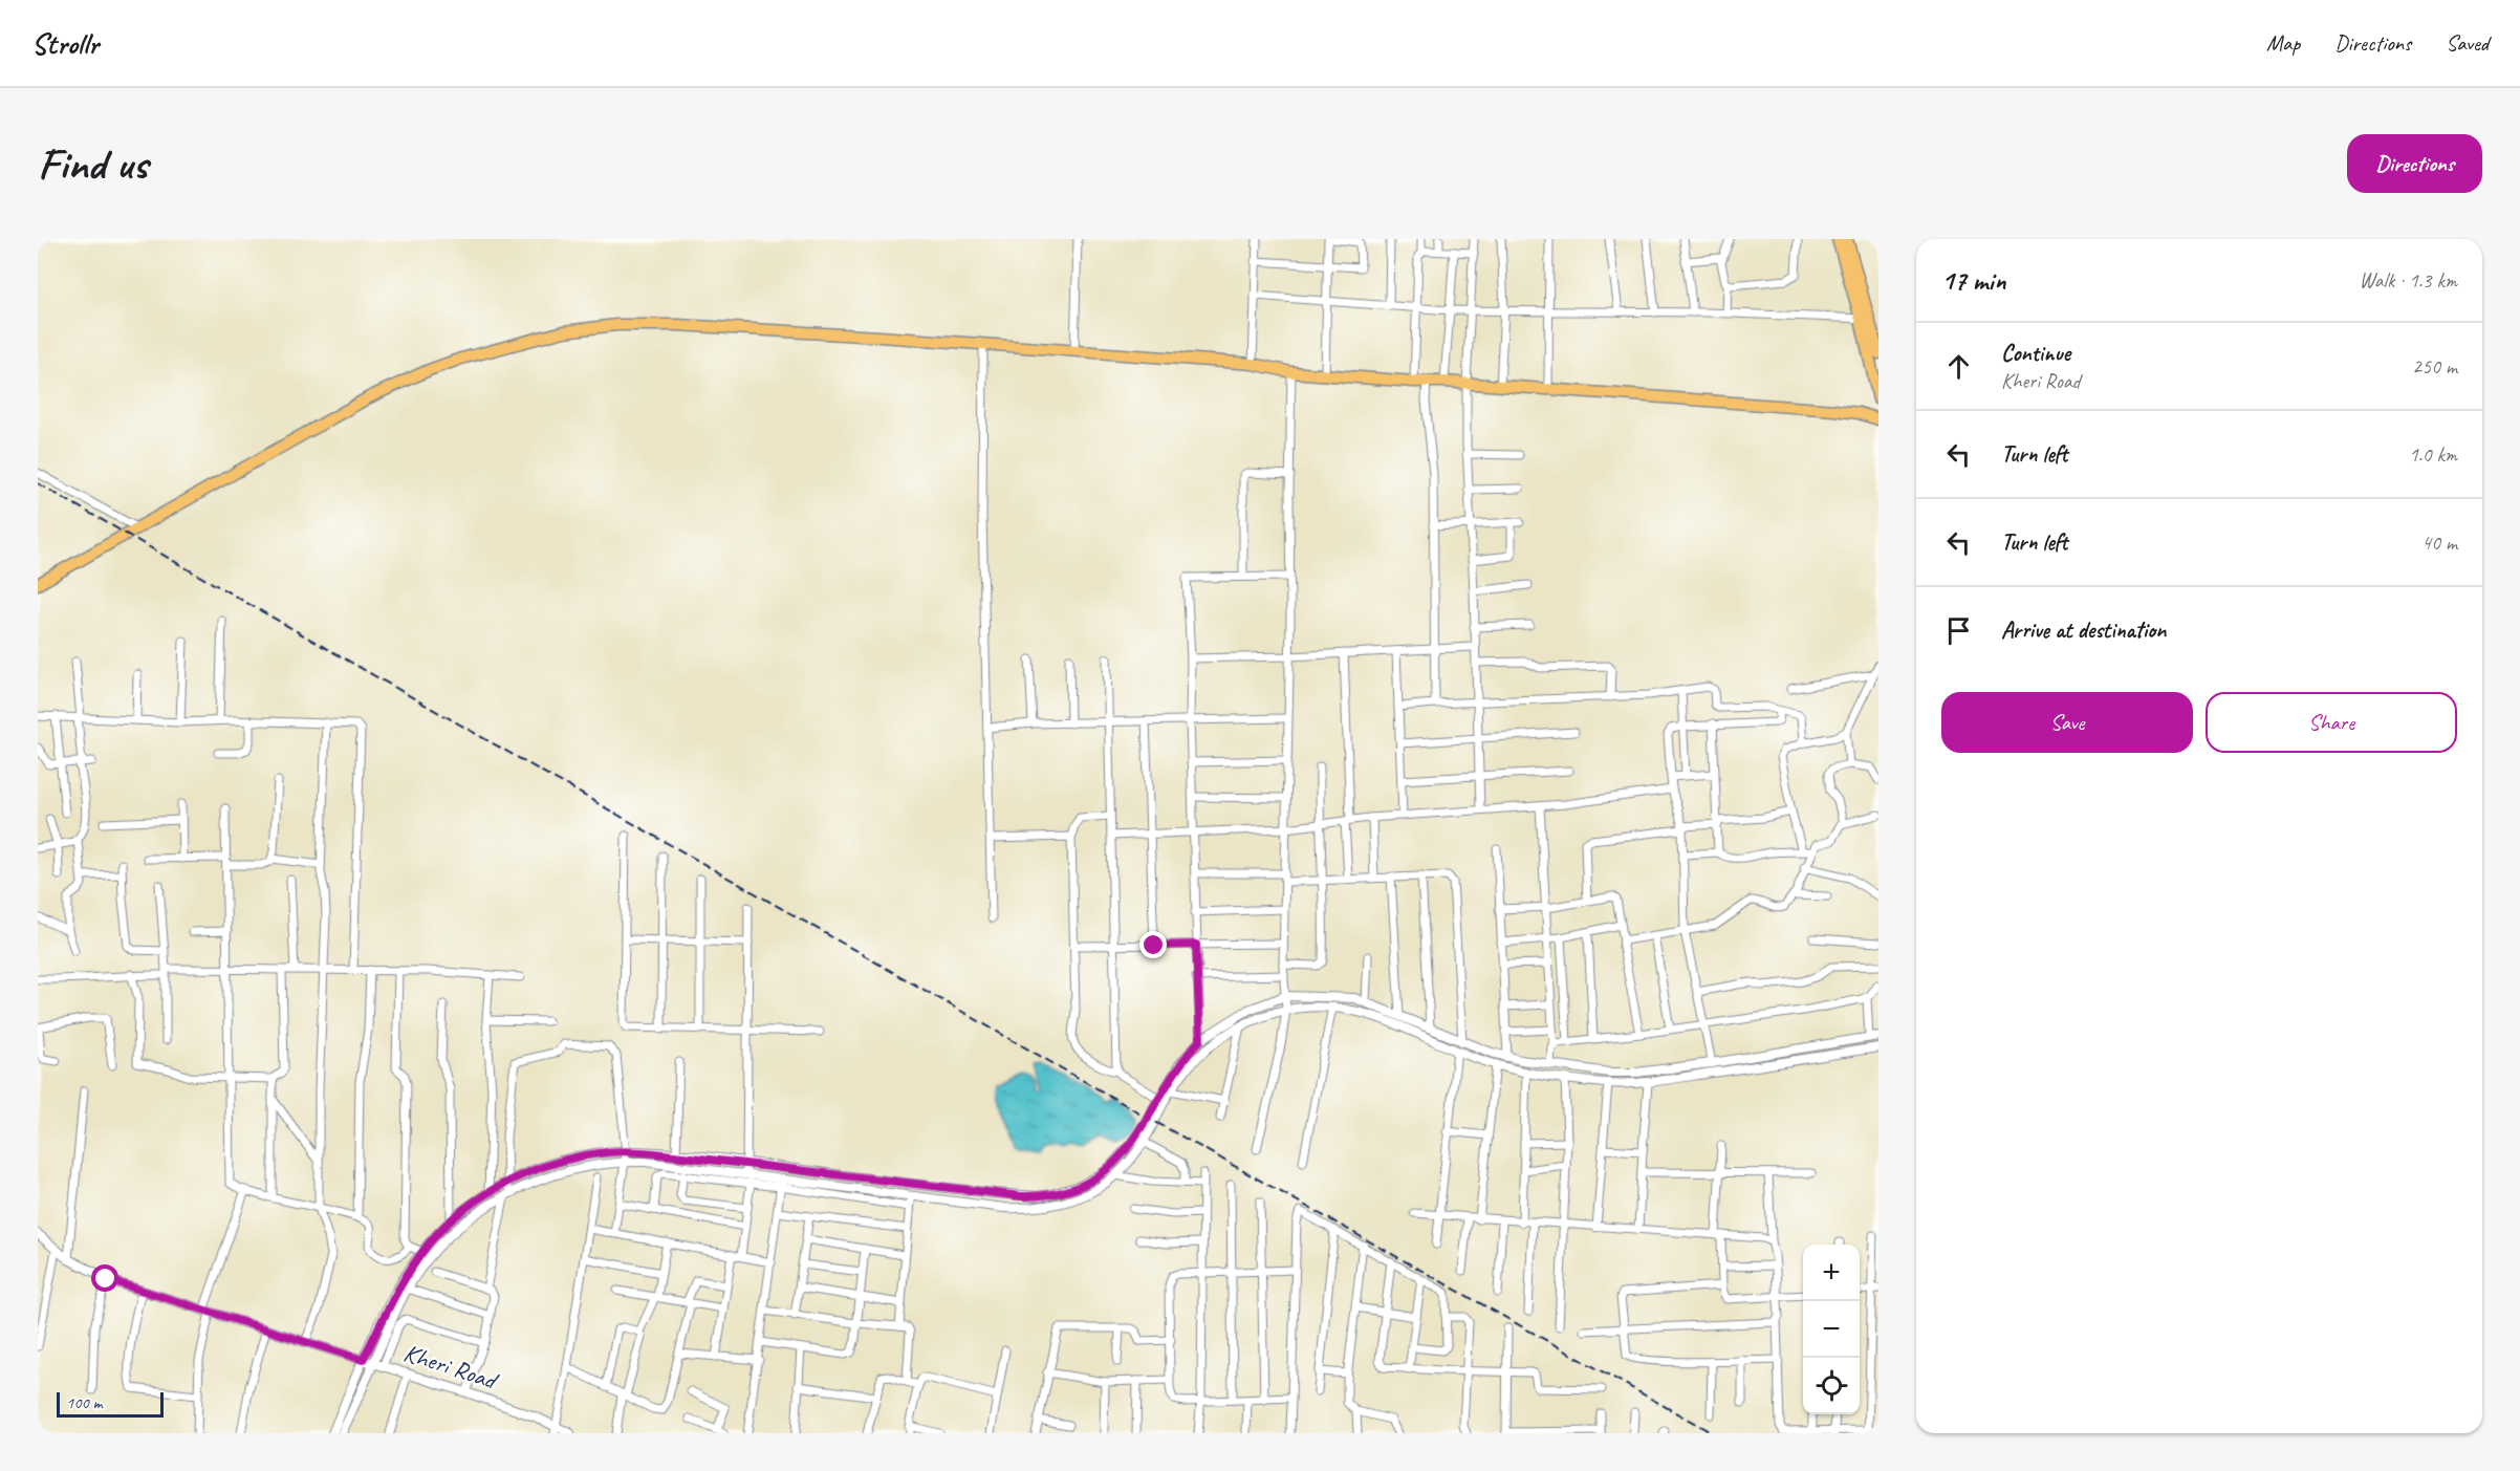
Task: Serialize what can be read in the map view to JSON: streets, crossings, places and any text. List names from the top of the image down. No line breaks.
{"streets":{"street":["Kheri Road"]},"scale_bar":"100 m","page":{"header":"Strollr","nav":["Map","Directions","Saved"],"buttons":["Directions",["Save","Share"]],"title":"Find us","heading":["17 min","Walk · 1.3 km"],"list":[["Continue","Kheri Road","250 m"],["Turn left","1.0 km"],["Turn left","40 m"],"Arrive at destination"],"map_buttons":["+","−"],"scale":"100 m"}}
